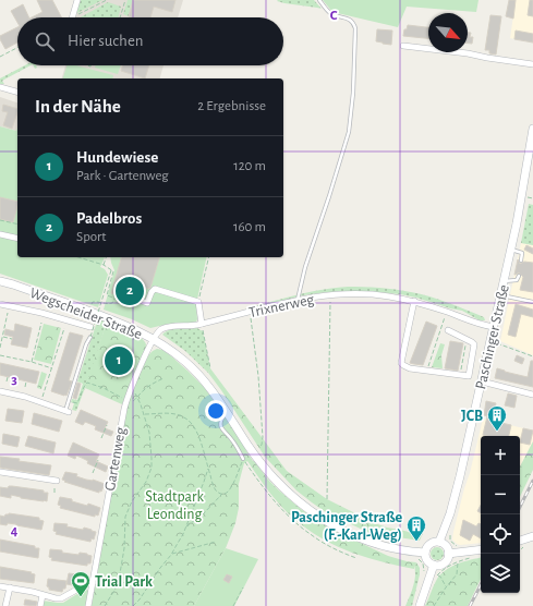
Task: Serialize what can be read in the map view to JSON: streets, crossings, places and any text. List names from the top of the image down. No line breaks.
{"streets":{"street":["Trixnerweg","Wegscheider Straße","Paschinger Straße","Gartenweg"]},"crossings":[["Trixnerweg","Wegscheider Straße"],["Trixnerweg","Paschinger Straße"],["Trixnerweg","Gartenweg"],["Wegscheider Straße","Paschinger Straße"],["Wegscheider Straße","Gartenweg"]],"parks":["Stadtpark Leonding"],"places":{"building":["JCB","Paschinger Straße (F.-Karl-Weg)"],"sports":["Trial Park"]},"north":"bottom right","page":{"search":"Hier suchen","heading":["In der Nähe","2 Ergebnisse"],"list":[{"mark":"1","name":"Hundewiese","note":"Park · Gartenweg","value":"120 m"},{"mark":"2","name":"Padelbros","note":"Sport","value":"160 m"}],"pins":["2","1"],"map_buttons":["+","−"]},"grid":{"columns":["C"],"rows":["3","4"]}}
